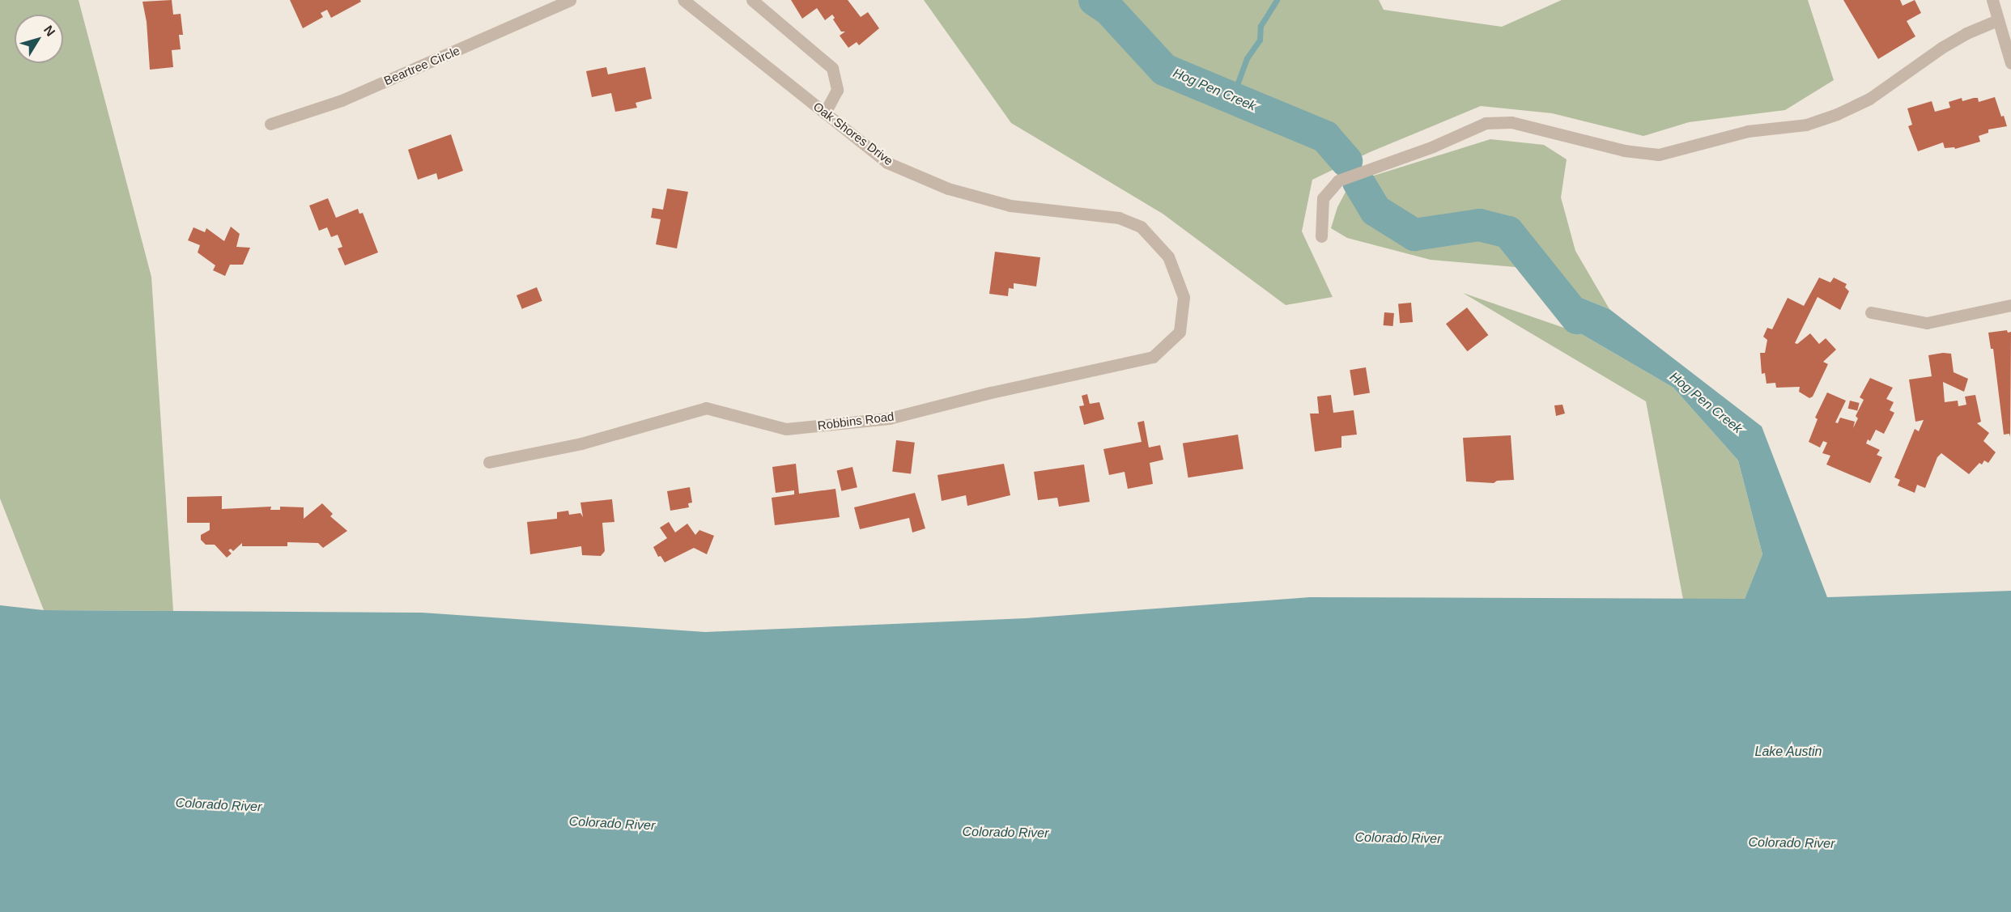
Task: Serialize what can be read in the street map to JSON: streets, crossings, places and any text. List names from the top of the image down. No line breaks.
{"streets":{"street":["Beartree Circle","Oak Shores Drive","Robbins Road"]},"crossings":[["Oak Shores Drive","Robbins Road"]],"water":["Hog Pen Creek","Lake Austin","Colorado River"],"north":"top right"}
